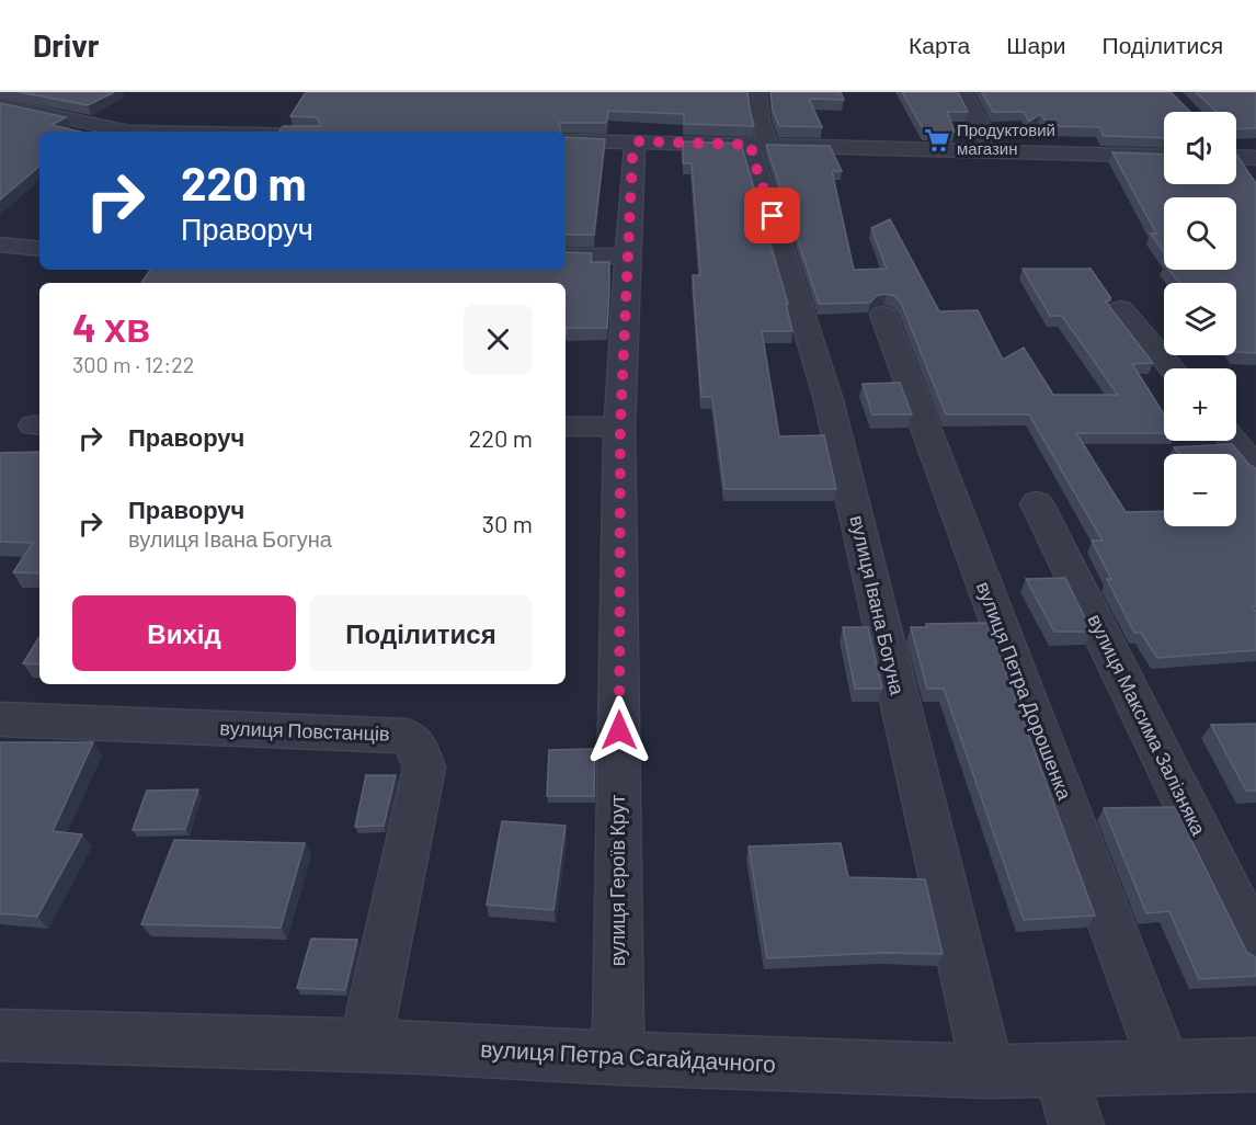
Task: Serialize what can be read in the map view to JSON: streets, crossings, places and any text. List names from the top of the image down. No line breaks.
{"streets":{"street":["вулиця Івана Богуна","вулиця Петра Дорошенка","вулиця Максима Залізняка","вулиця Повстанців","вулиця Героїв Крут","вулиця Петра Сагайдачного"]},"crossings":[["вулиця Івана Богуна","вулиця Петра Сагайдачного"],["вулиця Петра Дорошенка","вулиця Петра Сагайдачного"],["вулиця Повстанців","вулиця Петра Сагайдачного"],["вулиця Героїв Крут","вулиця Петра Сагайдачного"]],"places":{"supermarket":["Продуктовий магазин"]},"page":{"header":"Drivr","nav":["Карта","Шари","Поділитися"],"map_buttons":["+","−"],"turn":["220 m","Праворуч"],"heading":["4 хв","300 m · 12:22"],"list":[{"name":"Праворуч","value":"220 m"},{"name":"Праворуч","note":"вулиця Івана Богуна","value":"30 m"}],"buttons":["Вихід","Поділитися"]}}
